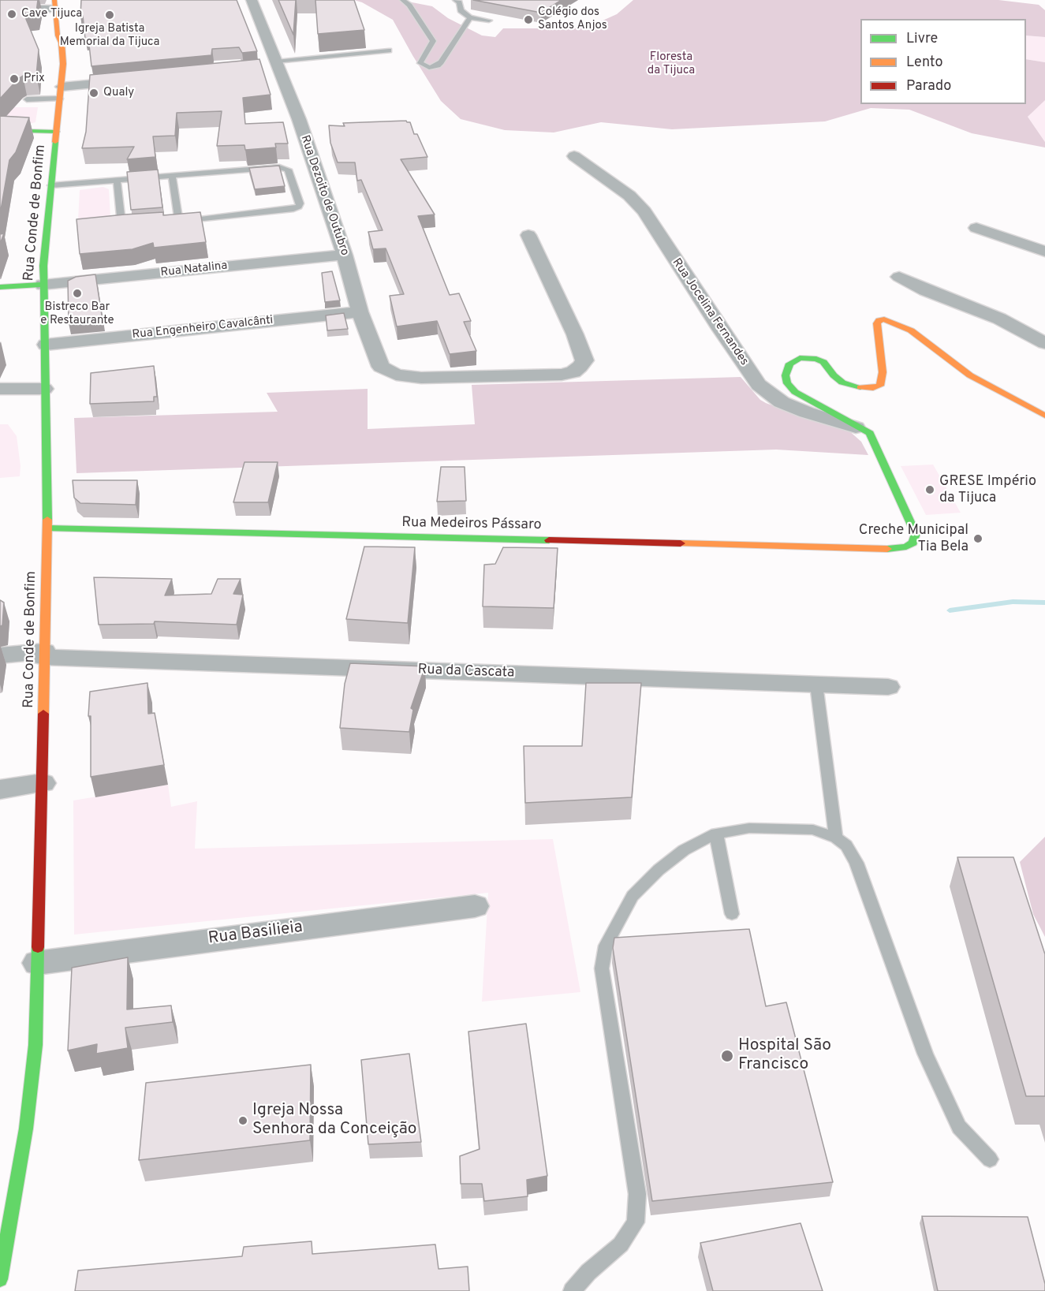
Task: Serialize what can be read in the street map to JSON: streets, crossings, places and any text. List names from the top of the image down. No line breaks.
{"streets":{"main road":["Rua Conde de Bonfim","Rua Medeiros Pássaro"],"street":["Rua Dezoito de Outubro","Rua Natalina","Rua Jocelina Fernandes","Rua Engenheiro Cavalcânti","Rua da Cascata","Rua Basilieia"]},"crossings":[["Rua Dezoito de Outubro","Rua Natalina"],["Rua Dezoito de Outubro","Rua Engenheiro Cavalcânti"],["Rua Conde de Bonfim","Rua Natalina"],["Rua Conde de Bonfim","Rua Engenheiro Cavalcânti"],["Rua Conde de Bonfim","Rua Medeiros Pássaro"],["Rua Conde de Bonfim","Rua da Cascata"],["Rua Conde de Bonfim","Rua Basilieia"],["Rua Jocelina Fernandes","Rua Medeiros Pássaro"]],"parks":["Floresta da Tijuca"],"places":["Cave Tijuca","Igreja Batista Memorial da Tijuca","Colégio dos Santos Anjos","Prix","Qualy","Bistreco Bar e Restaurante","GRESE Império da Tijuca","Creche Municipal Tia Bela","Hospital São Francisco","Igreja Nossa Senhora da Conceição"],"legend":["Livre","Lento","Parado"]}
